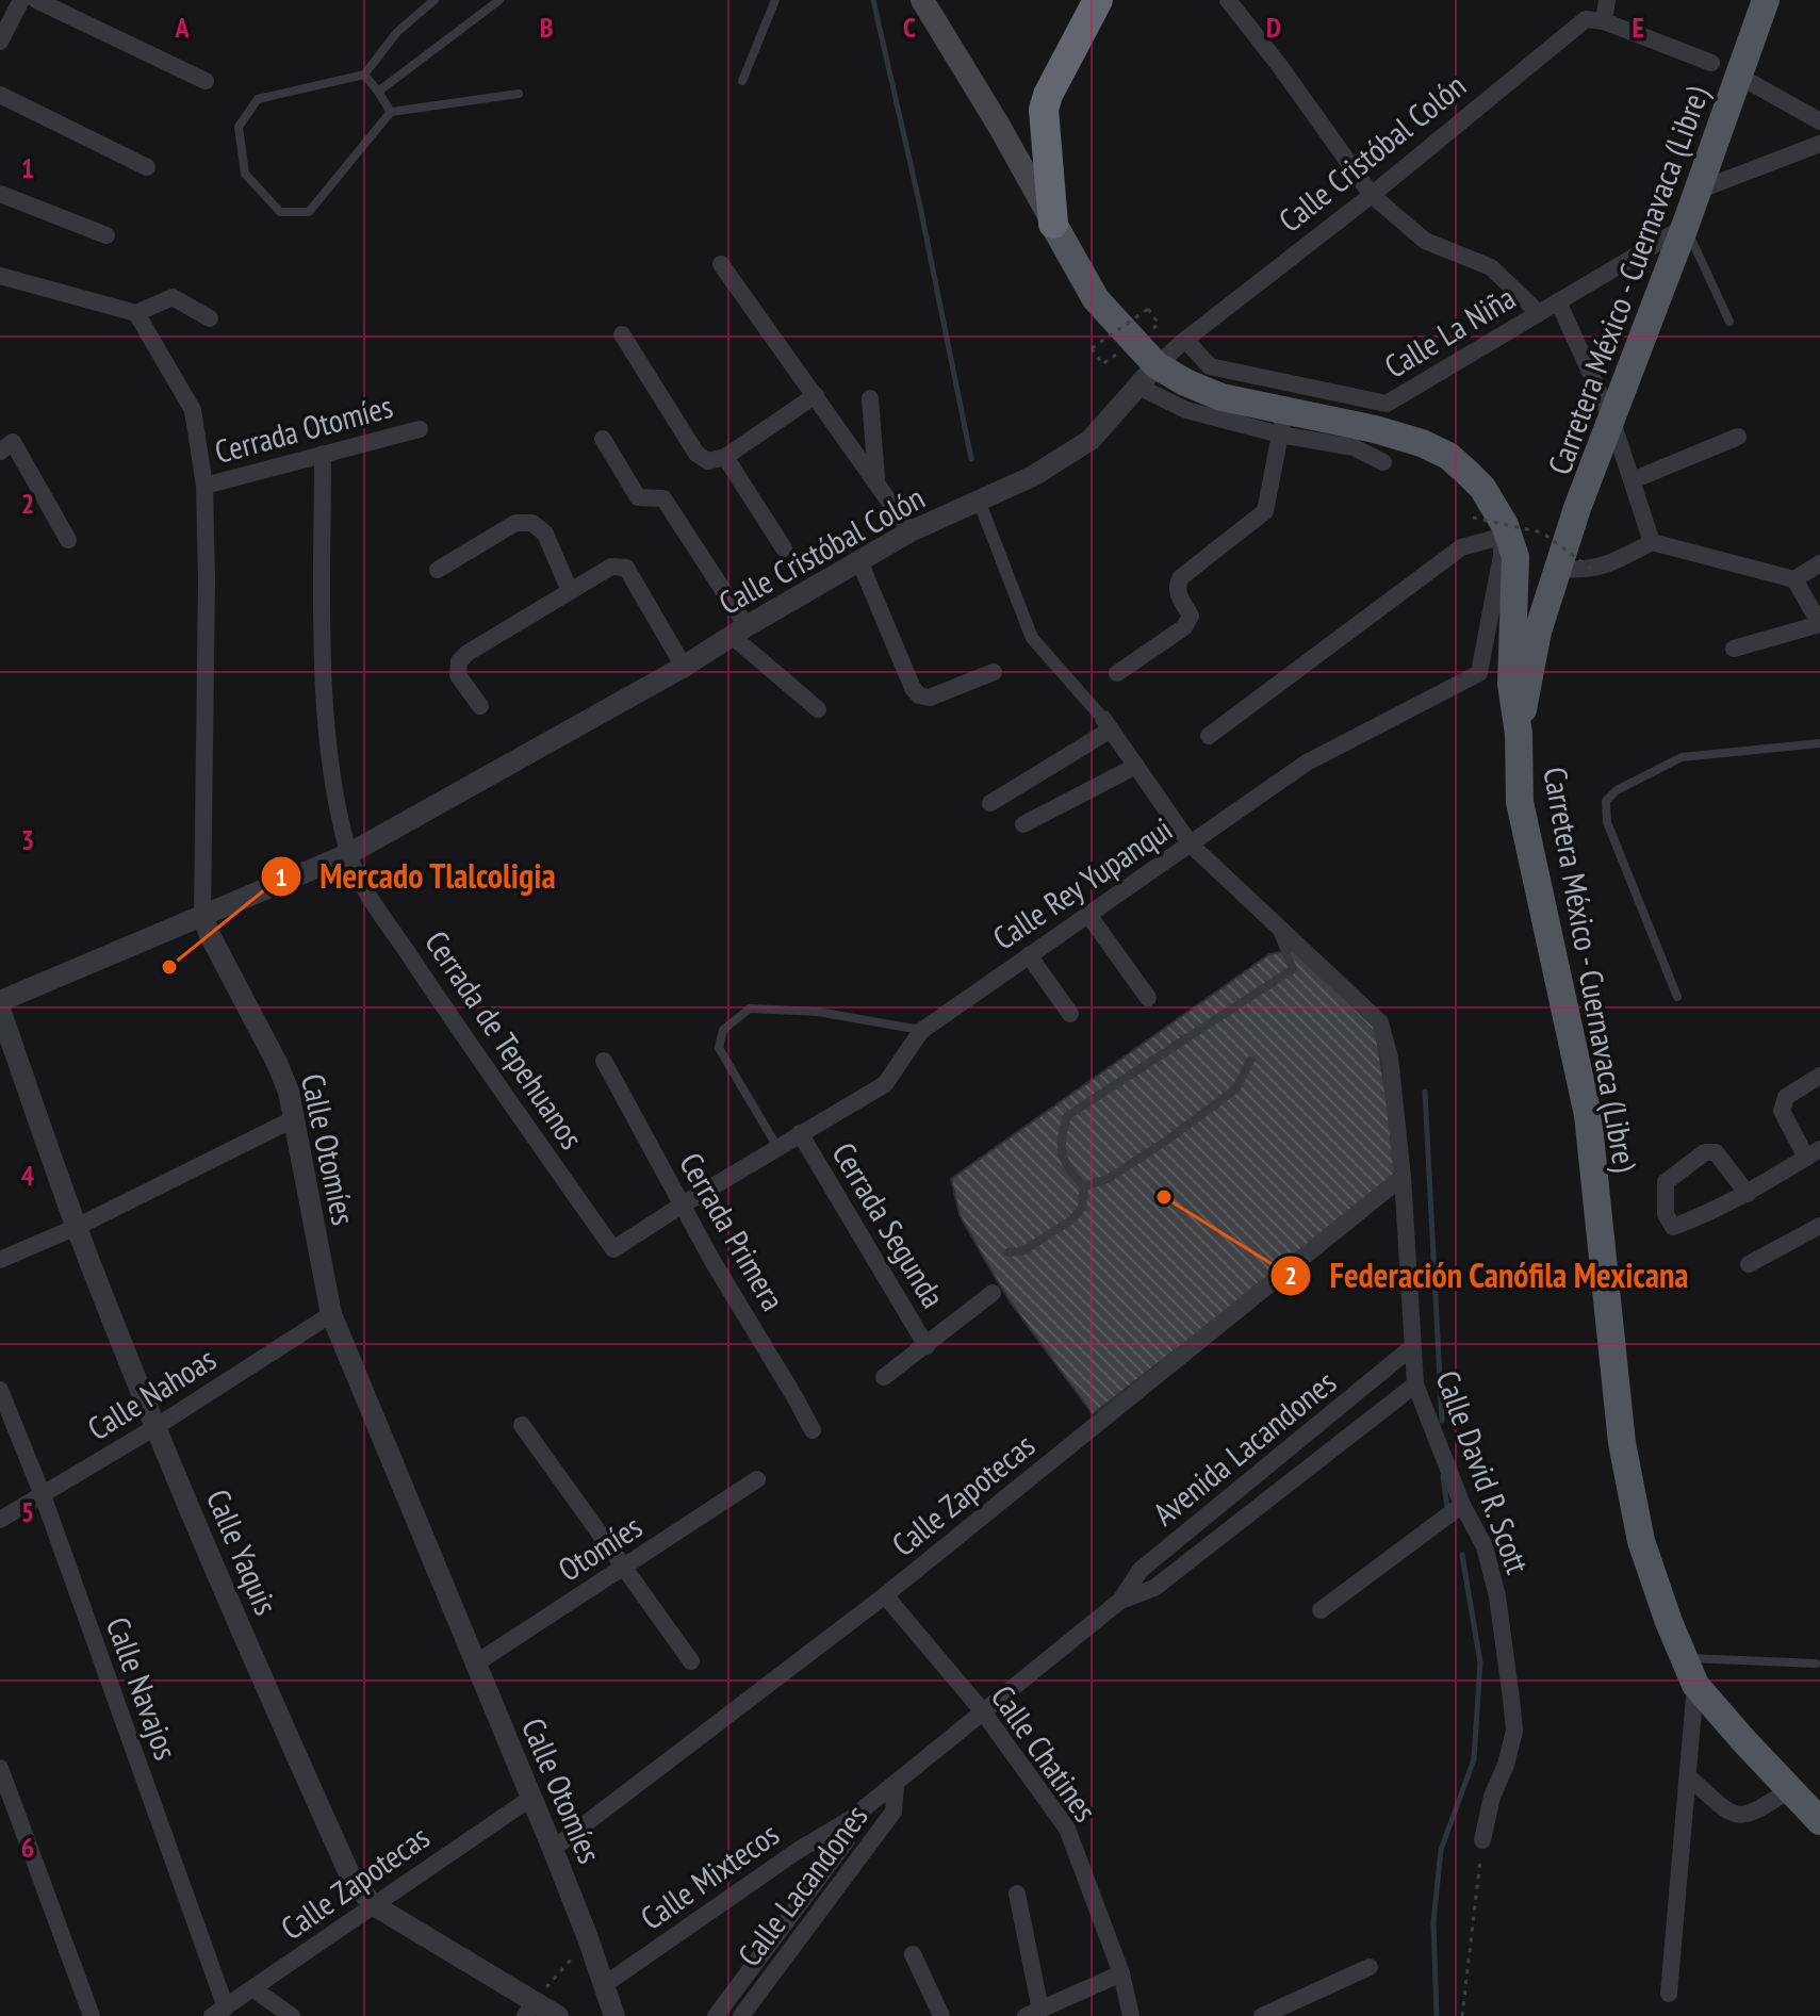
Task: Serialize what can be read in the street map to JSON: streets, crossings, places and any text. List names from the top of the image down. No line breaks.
{"streets":{"main road":["Carretera México - Cuernavaca (Libre)"],"street":["Calle Cristóbal Colón","Calle La Niña","Cerrada Otomíes","Calle Rey Yupanqui","Cerrada de Tepehuanos","Calle Otomíes","Cerrada Segunda","Cerrada Primera","Calle Nahoas","Avenida Lacandones","Calle David R. Scott","Calle Zapotecas","Otomíes","Calle Yaquis","Calle Navajos","Calle Chatines","Calle Mixtecos","Calle Lacandones"]},"crossings":[["Calle Cristóbal Colón","Carretera México - Cuernavaca (Libre)"],["Calle Cristóbal Colón","Calle La Niña"],["Calle Cristóbal Colón","Cerrada de Tepehuanos"],["Calle Cristóbal Colón","Calle Otomíes"],["Carretera México - Cuernavaca (Libre)","Calle La Niña"],["Carretera México - Cuernavaca (Libre)","Calle Rey Yupanqui"],["Cerrada Otomíes","Cerrada de Tepehuanos"],["Cerrada Otomíes","Calle Otomíes"],["Calle Rey Yupanqui","Cerrada de Tepehuanos"],["Calle Rey Yupanqui","Cerrada Segunda"],["Calle Rey Yupanqui","Cerrada Primera"],["Calle Rey Yupanqui","Calle David R. Scott"],["Calle Otomíes","Calle Nahoas"],["Calle Otomíes","Calle Zapotecas"],["Calle Otomíes","Otomíes"],["Calle Otomíes","Calle Mixtecos"],["Calle Nahoas","Calle Yaquis"],["Calle Nahoas","Calle Navajos"],["Avenida Lacandones","Calle David R. Scott"],["Avenida Lacandones","Calle Chatines"],["Avenida Lacandones","Calle Mixtecos"],["Avenida Lacandones","Calle Lacandones"],["Calle David R. Scott","Calle Zapotecas"],["Calle Zapotecas","Calle Yaquis"],["Calle Zapotecas","Calle Navajos"],["Calle Zapotecas","Calle Chatines"],["Calle Mixtecos","Calle Lacandones"]],"places":["Mercado Tlalcoligia","Federación Canófila Mexicana"],"grid":{"columns":["A","B","C","D","E"],"rows":["1","2","3","4","5","6"]}}
